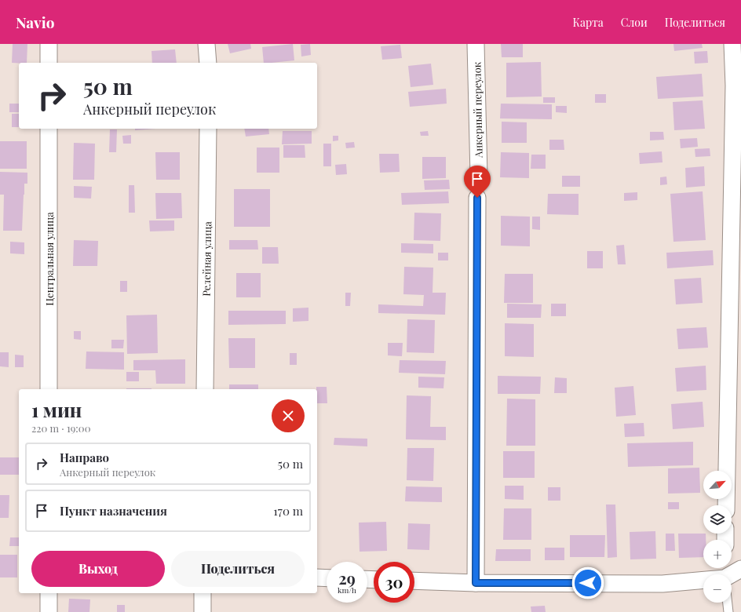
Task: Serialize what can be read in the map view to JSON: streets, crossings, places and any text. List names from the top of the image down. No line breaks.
{"streets":{"street":["Анкерный переулок","Центральная улица","Релейная улица"]},"north":"top right","page":{"header":"Navio","nav":["Карта","Слои","Поделиться"],"turn":["50 m","Анкерный переулок"],"heading":["1 мин","220 m · 19:00"],"list":[{"name":"Направо","note":"Анкерный переулок","value":"50 m"},{"name":"Пункт назначения","value":"170 m"}],"map_buttons":["+","−"],"buttons":["Выход","Поделиться"],"speed":"29 km/h","limit":"30"}}
